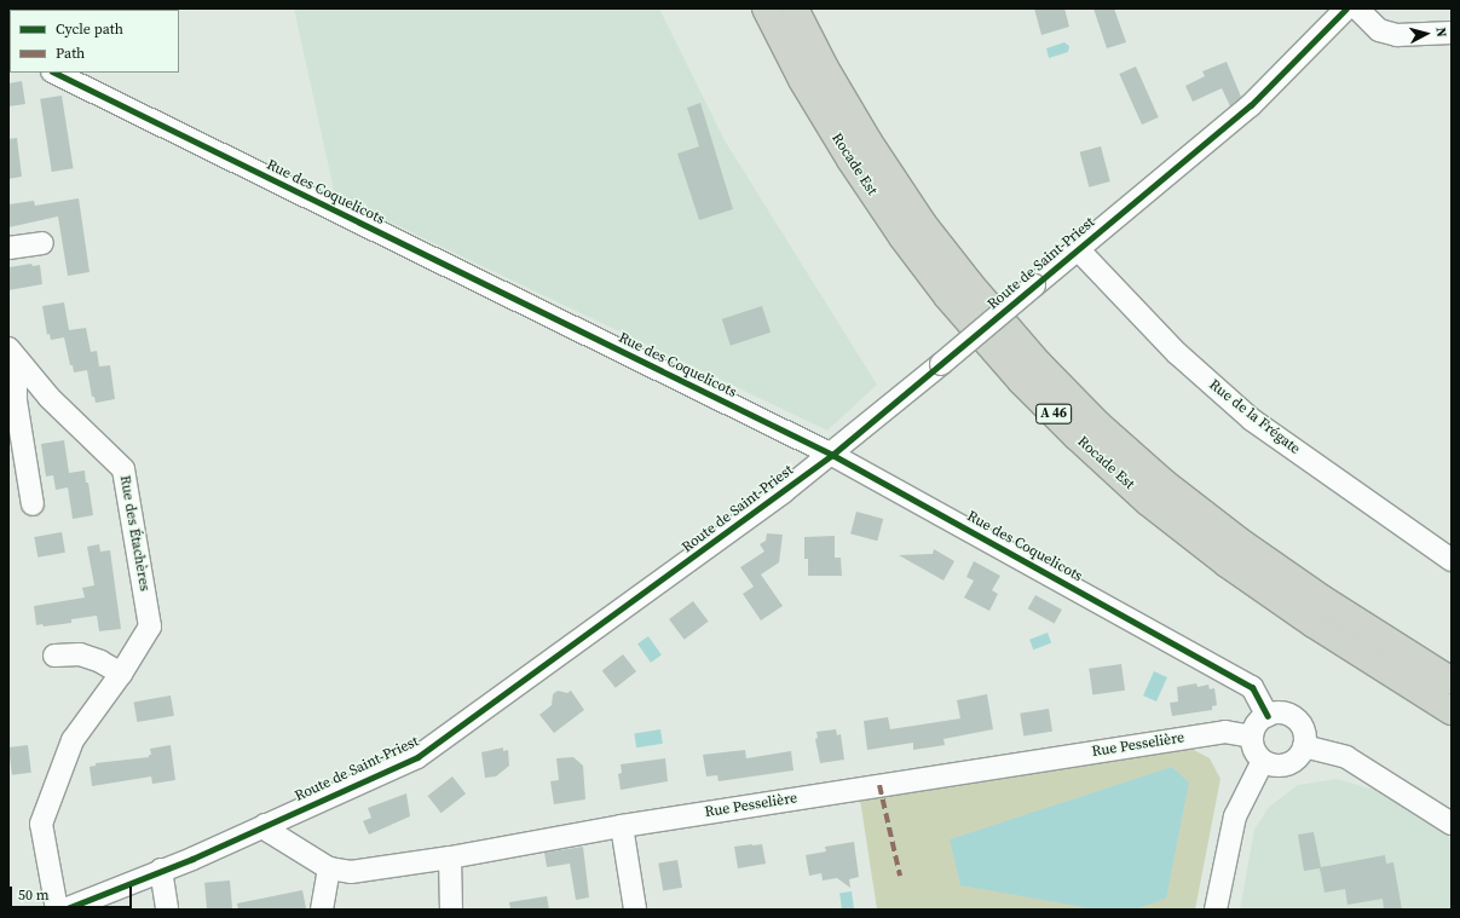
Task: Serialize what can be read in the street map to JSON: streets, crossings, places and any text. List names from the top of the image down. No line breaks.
{"streets":{"highway":["Rocade Est","A 46"],"street":["Rue des Coquelicots","Route de Saint-Priest","Rue de la Frégate","Rue des Étachères","Rue Pesselière"]},"crossings":[["Rue des Coquelicots","Route de Saint-Priest"],["Rue des Coquelicots","Rue Pesselière"],["Route de Saint-Priest","Rue de la Frégate"],["Route de Saint-Priest","Rue Pesselière"]],"legend":["Cycle path","Path"],"scale_bar":"50 m","north":"right"}
